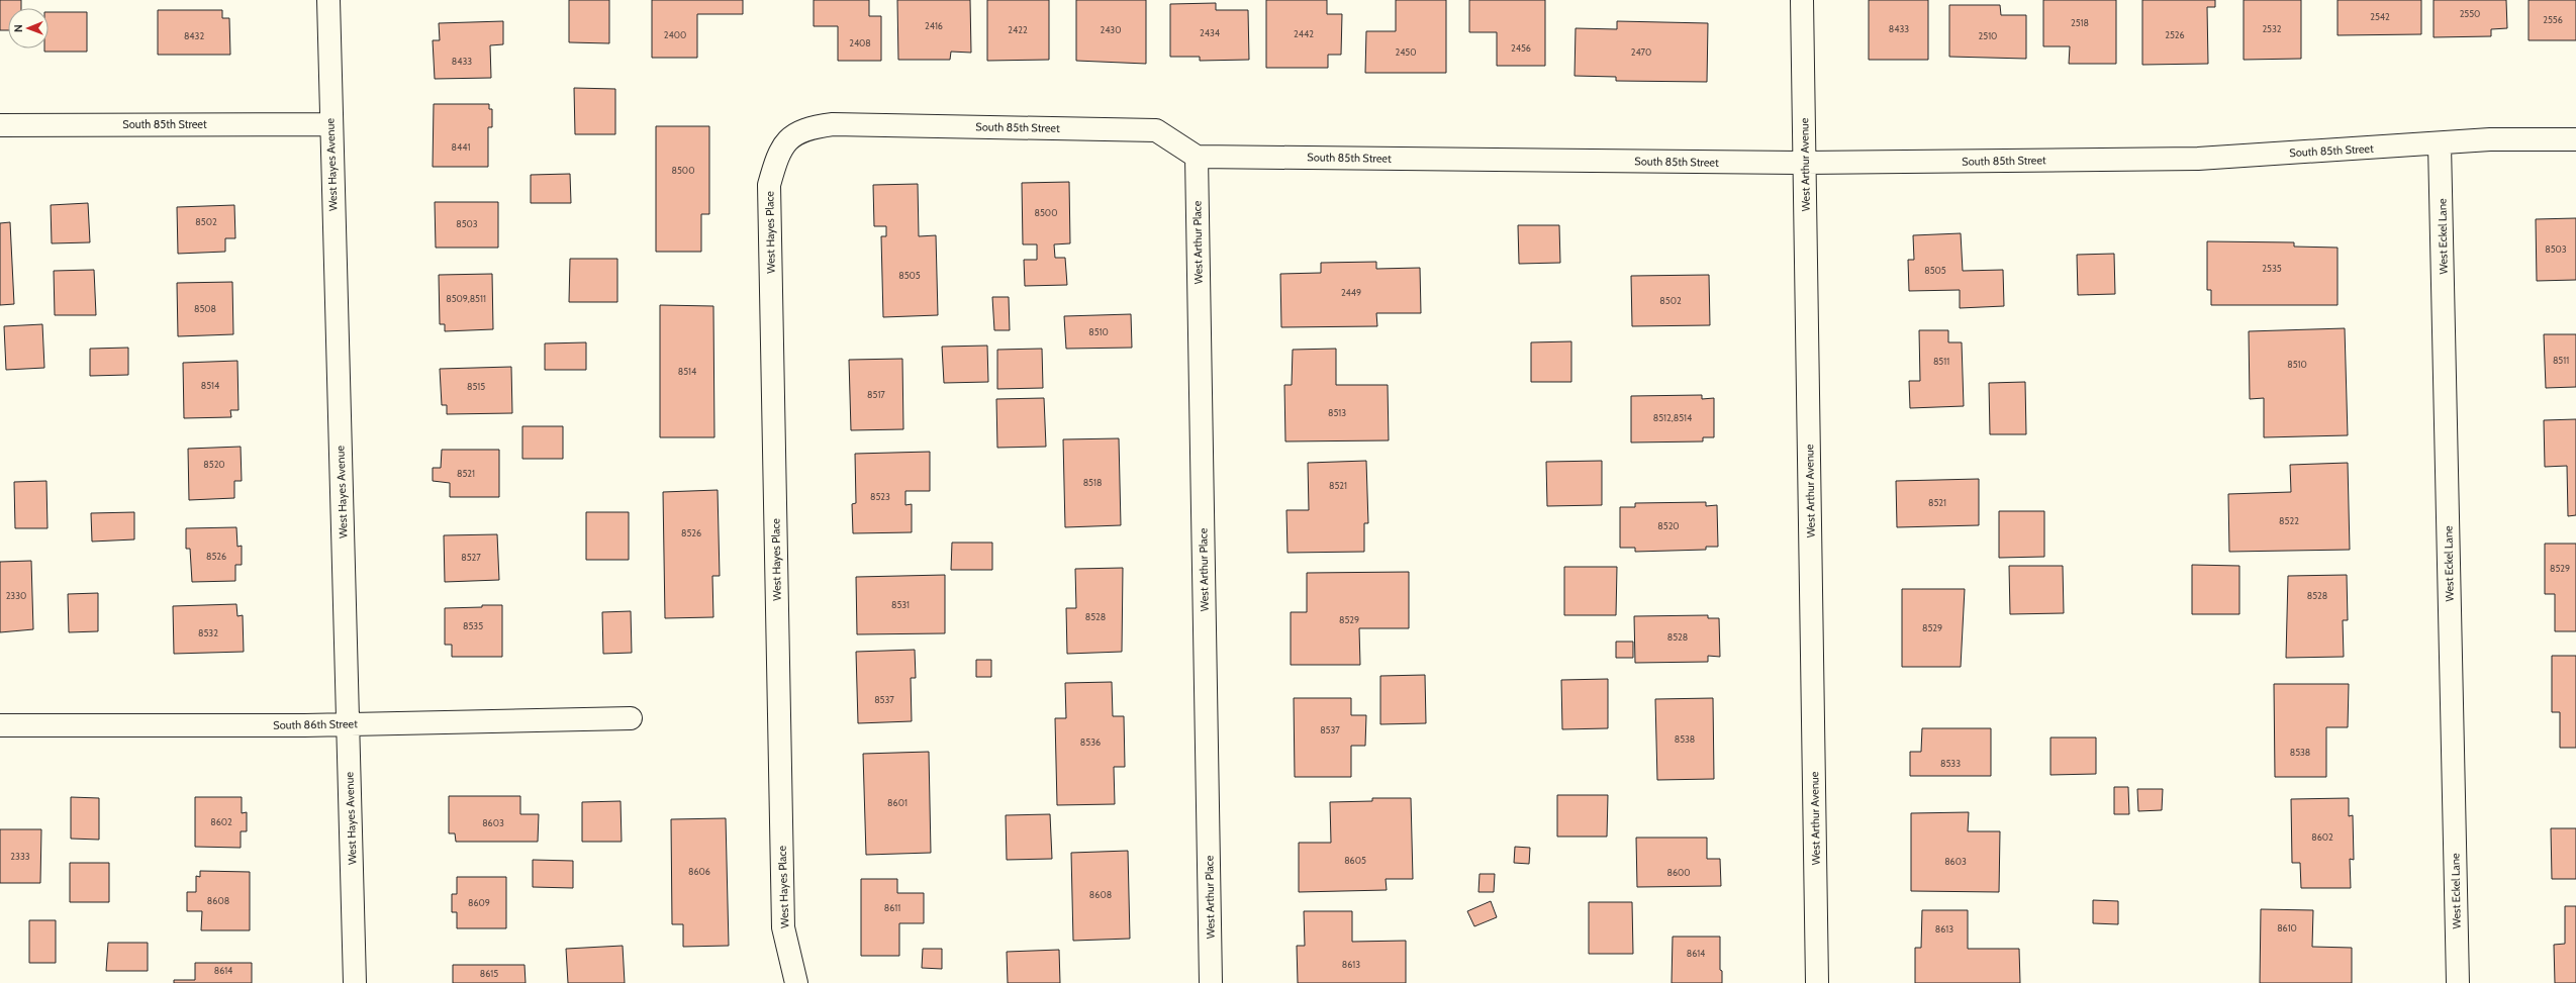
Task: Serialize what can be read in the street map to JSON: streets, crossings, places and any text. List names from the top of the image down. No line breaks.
{"streets":{"street":["South 85th Street","West Hayes Avenue","West Arthur Avenue","West Hayes Place","West Eckel Lane","West Arthur Place","South 86th Street"]},"crossings":[["South 85th Street","West Hayes Avenue"],["South 85th Street","West Arthur Avenue"],["South 85th Street","West Hayes Place"],["South 85th Street","West Eckel Lane"],["South 85th Street","West Arthur Place"],["West Hayes Avenue","South 86th Street"]],"house_numbers":["2550","2542","2556","2518","2416","8433","2532","2422","2430","2434","2442","2400","2526","8432","2510","2408","2456","2450","2470","8433","8441","8500","8500","8502","8503","8503","2535","8505","8505","2449","8509,8511","8502","8508","8510","8511","8511","8510","8514","8514","8515","8517","8513","8512,8514","8520","8521","8518","8521","8523","8521","8522","8520","8526","8526","8527","8529","2330","8528","8531","8528","8529","8535","8529","8532","8528","8537","8537","8538","8536","8538","8533","8601","8602","8603","8602","2333","8605","8603","8606","8600","8608","8608","8609","8611","8610","8613","8614","8613","8614","8615"],"north":"left"}
